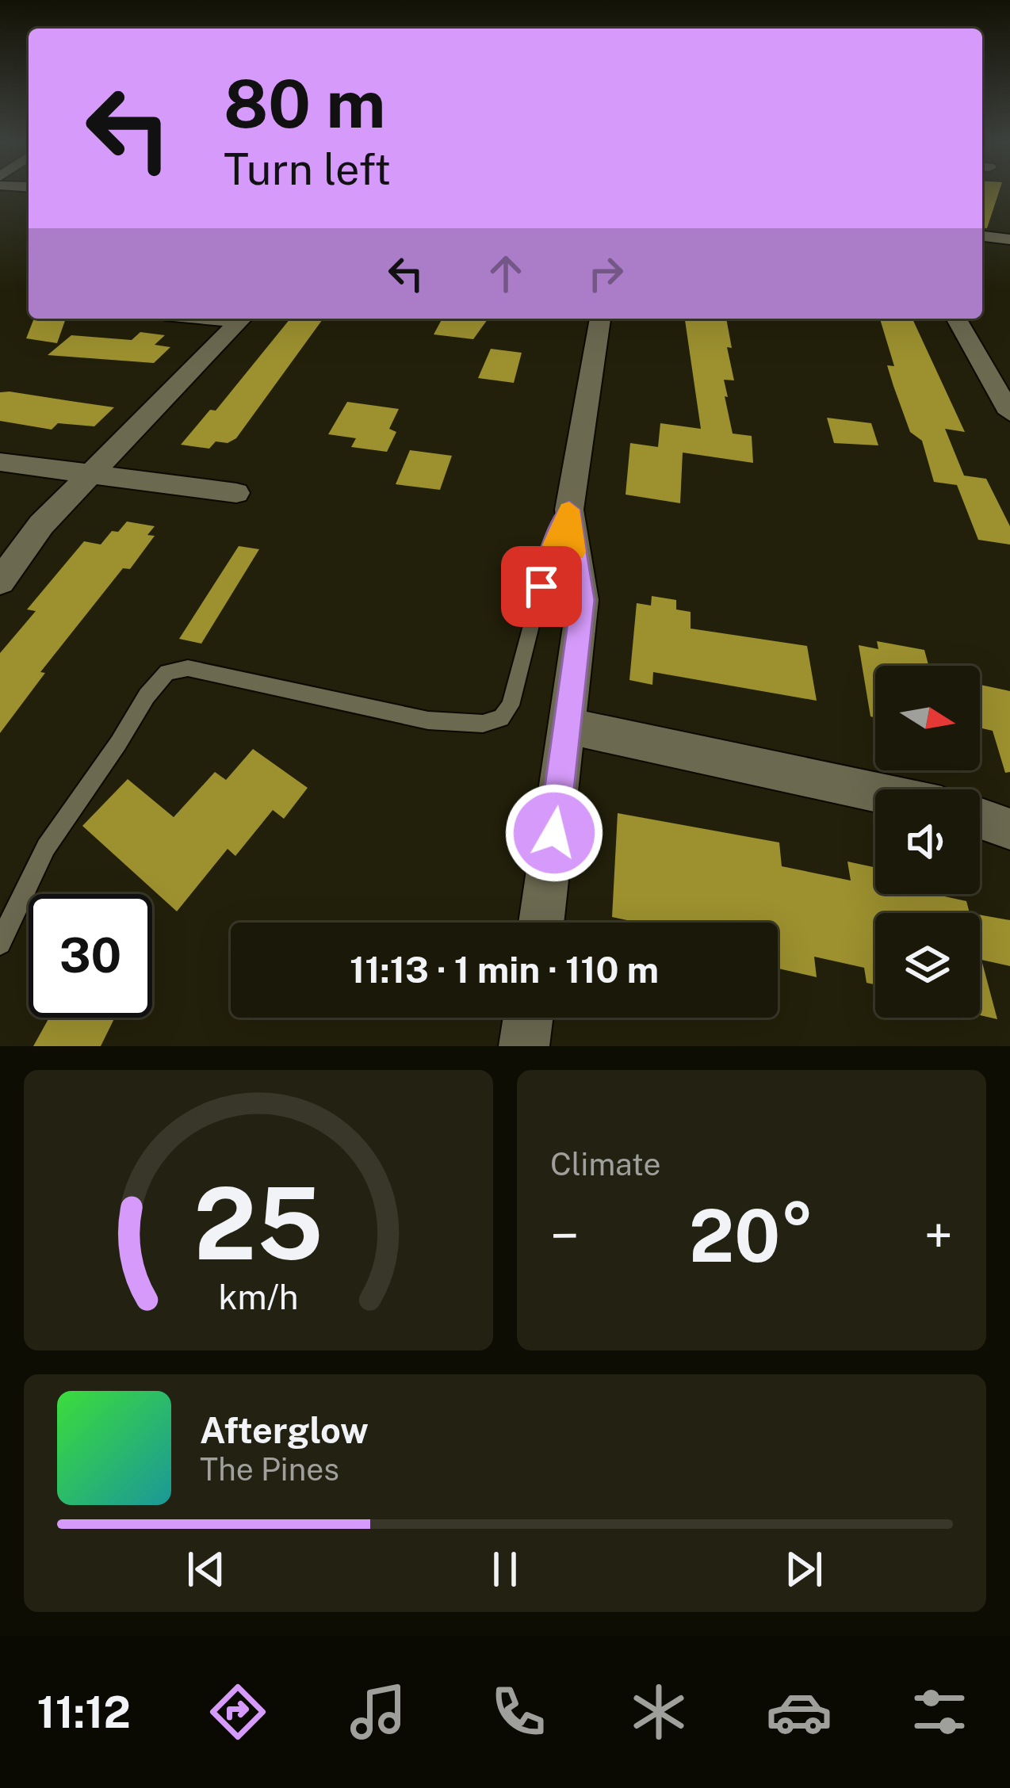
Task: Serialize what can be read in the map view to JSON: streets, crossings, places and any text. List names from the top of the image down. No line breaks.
{"north":"right","page":{"turn":["80 m","Turn left"],"limit":"30","trip":"11:13 · 1 min · 110 m","tile":"Climate","heat":["−","20°","+"],"song":["Afterglow","The Pines"],"tabs":"11:12","gauge":["25","km/h"]}}
